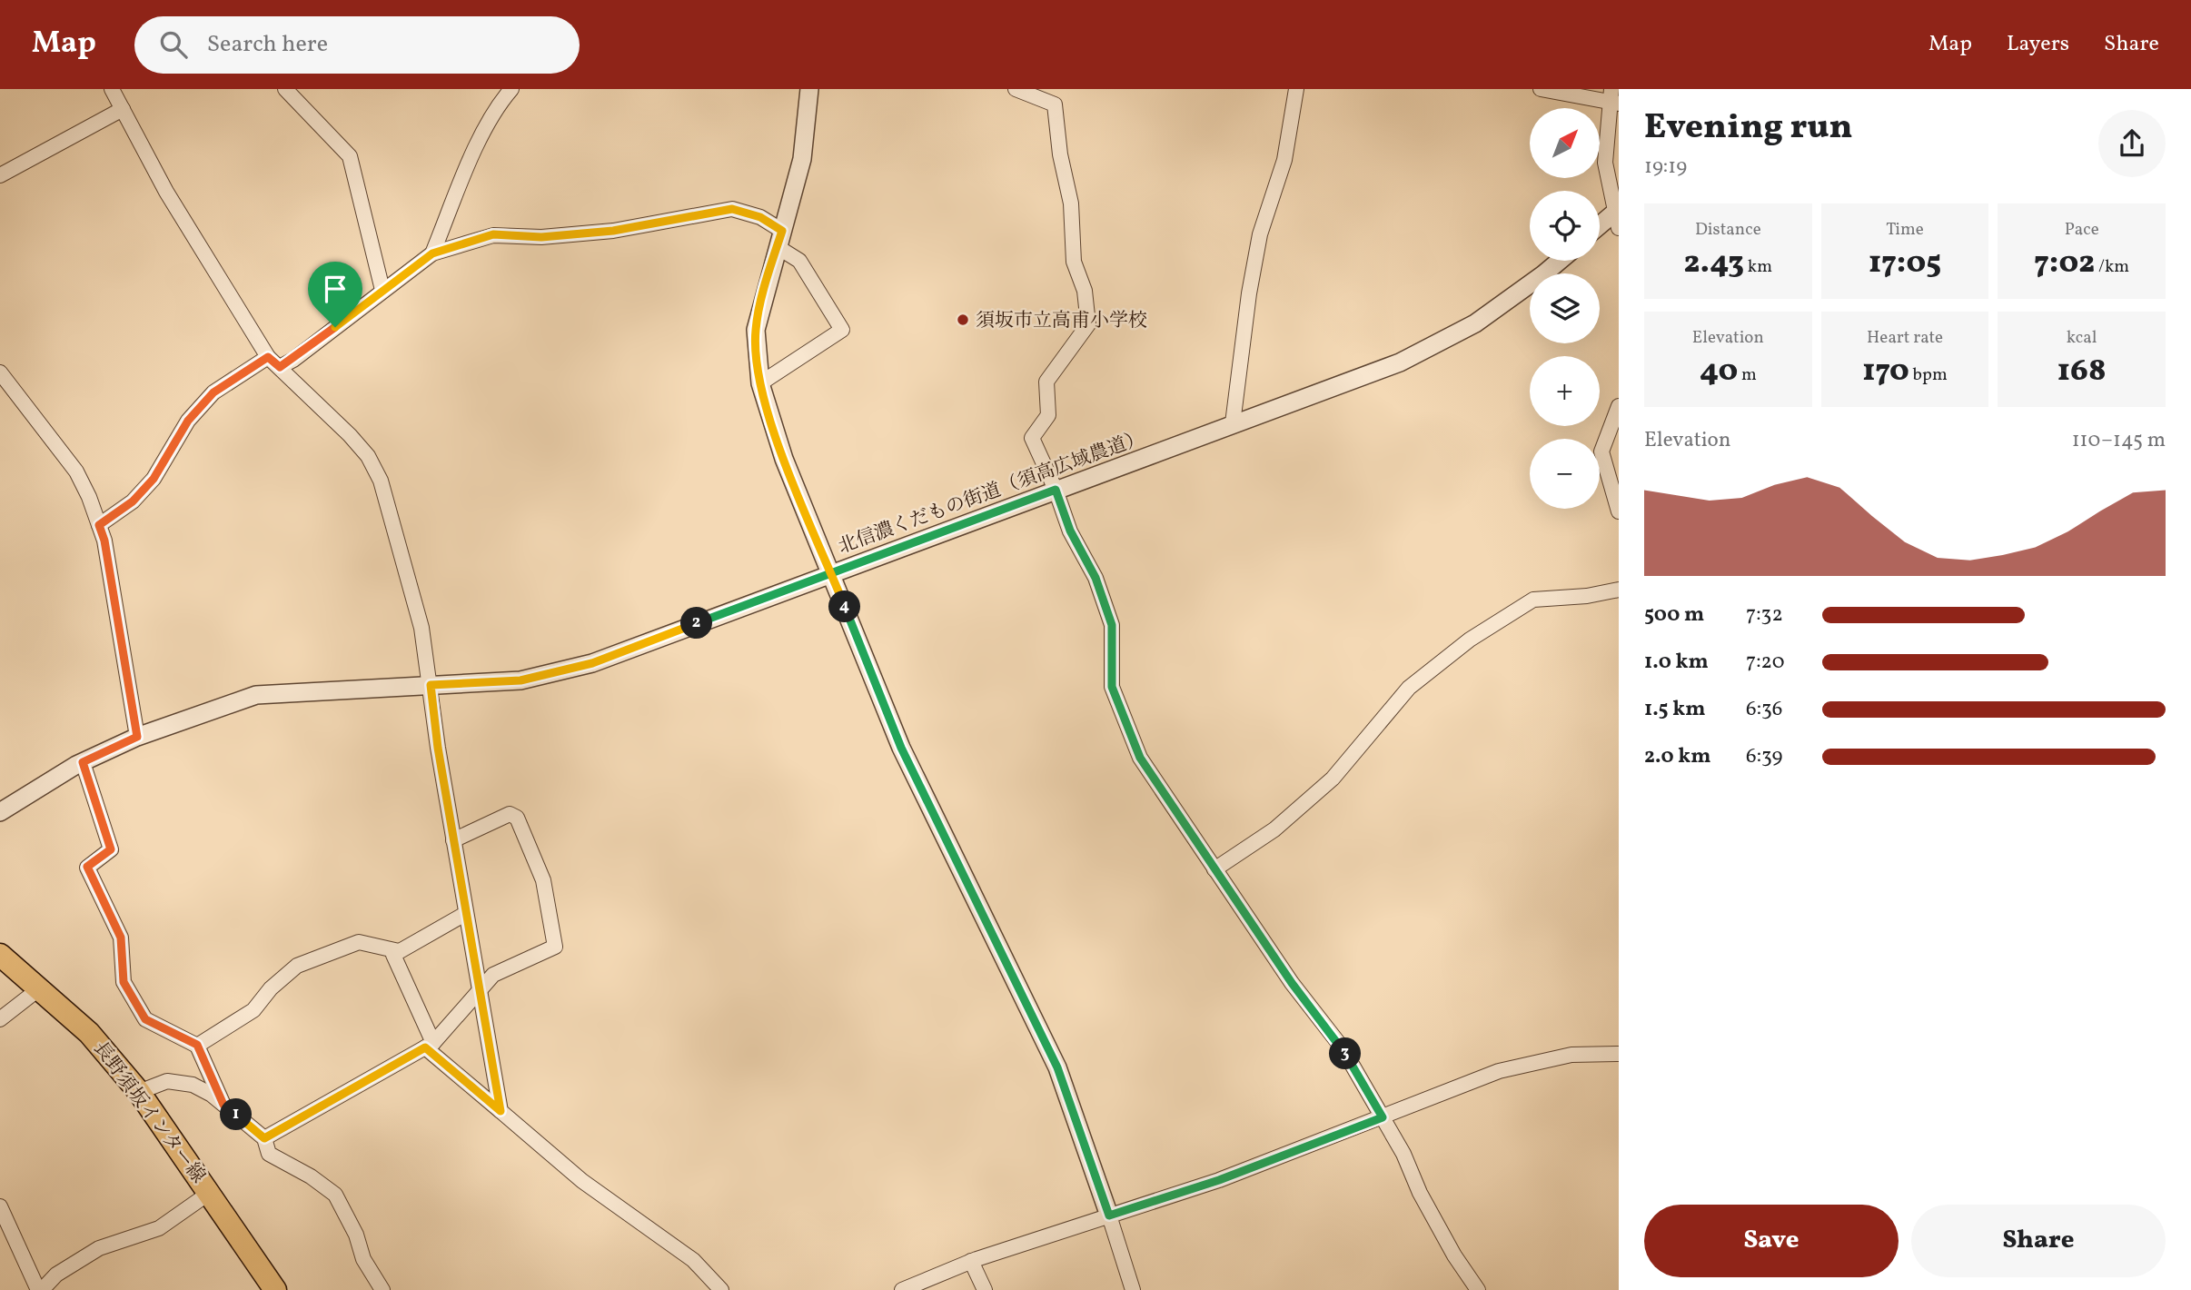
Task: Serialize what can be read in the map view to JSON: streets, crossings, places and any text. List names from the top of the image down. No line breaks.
{"streets":{"main road":["長野須坂インター線"],"street":["北信濃くだもの街道（須高広域農道）"]},"places":["須坂市立高甫小学校"],"north":"top right","page":{"header":"Map","search":"Search here","nav":["Map","Layers","Share"],"heading":["Evening run","19:19"],"map_buttons":["+","−"],"stats":[["Distance","2.43 km"],["Time","17:05"],["Pace","7:02 /km"],["Elevation","40 m"],["Heart rate","170 bpm"],["kcal","168"]],"chart":["Elevation","110–145 m"],"pins":["4","2","3","1"],"list":[{"name":"500 m","note":"7:32"},{"name":"1.0 km","note":"7:20"},{"name":"1.5 km","note":"6:36"},{"name":"2.0 km","note":"6:39"}],"buttons":["Save","Share"]}}
